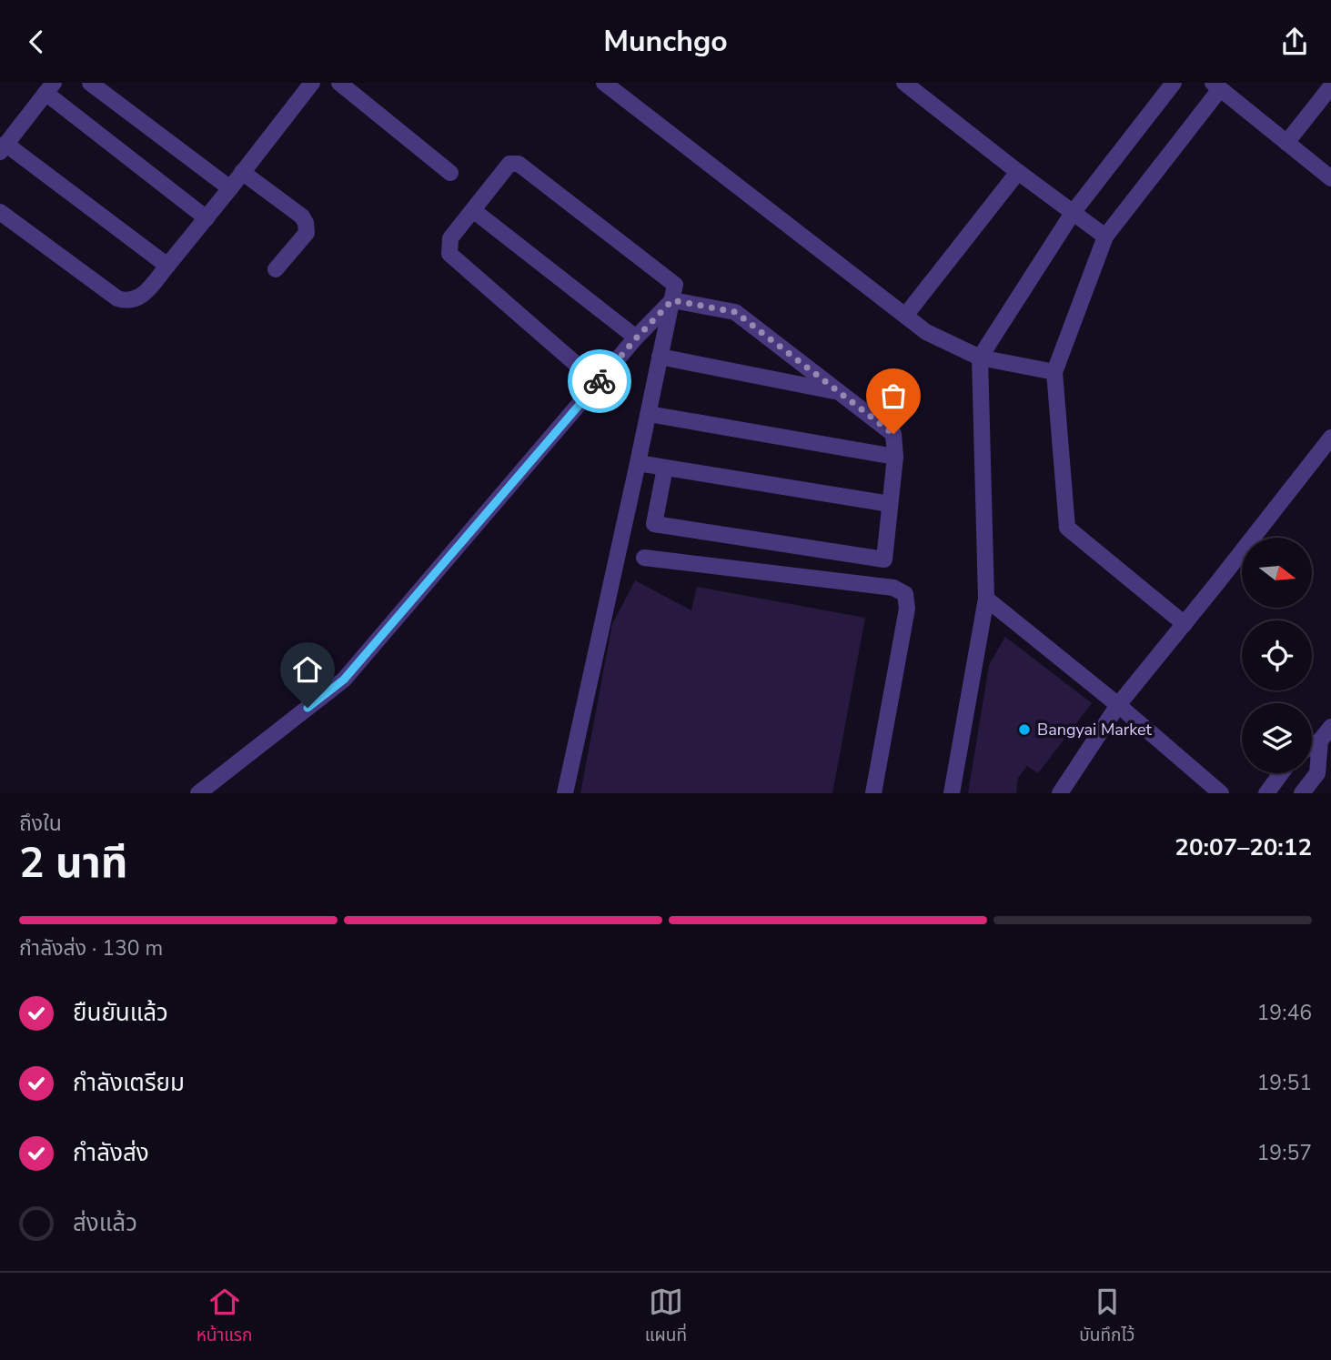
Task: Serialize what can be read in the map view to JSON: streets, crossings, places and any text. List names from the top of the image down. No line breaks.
{"places":["Bangyai Market"],"north":"right","page":{"header":"Munchgo","heading":["2 นาที","ถึงใน","20:07–20:12"],"bar":"กำลังส่ง · 130 m","list":[["ยืนยันแล้ว","19:46"],["กำลังเตรียม","19:51"],["กำลังส่ง","19:57"],"ส่งแล้ว"],"tabs":["หน้าแรก","แผนที่","บันทึกไว้"]}}
